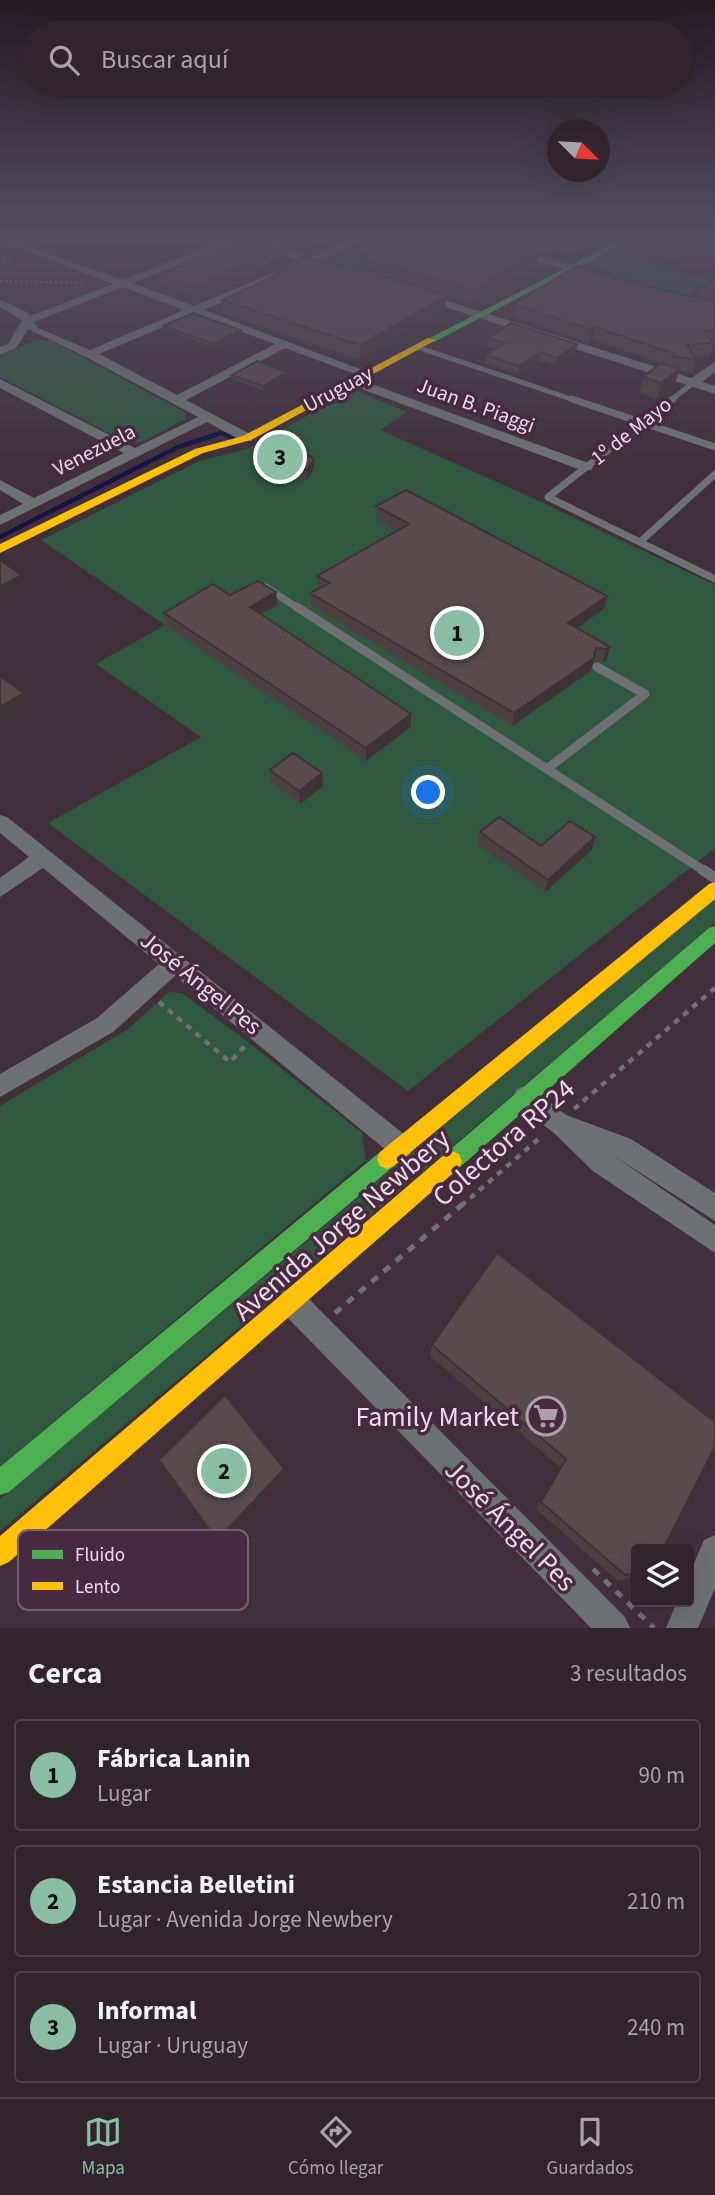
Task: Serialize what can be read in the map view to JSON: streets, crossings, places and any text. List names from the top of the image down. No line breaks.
{"streets":{"main road":["Uruguay","Avenida Jorge Newbery"],"street":["Juan B. Piaggi","1º de Mayo","Venezuela","José Ángel Pes"],"path":["Colectora RP24"]},"crossings":[["Uruguay","Juan B. Piaggi"],["Juan B. Piaggi","1º de Mayo"],["José Ángel Pes","Colectora RP24"],["José Ángel Pes","Avenida Jorge Newbery"]],"places":{"supermarket":["Family Market"]},"legend":["Fluido","Lento"],"north":"bottom right","page":{"search":"Buscar aquí","pins":["3","1","2"],"heading":["Cerca","3 resultados"],"list":[{"mark":"1","name":"Fábrica Lanin","note":"Lugar","value":"90 m"},{"mark":"2","name":"Estancia Belletini","note":"Lugar · Avenida Jorge Newbery","value":"210 m"},{"mark":"3","name":"Informal","note":"Lugar · Uruguay","value":"240 m"}],"nav":["Mapa","Cómo llegar","Guardados"]}}
